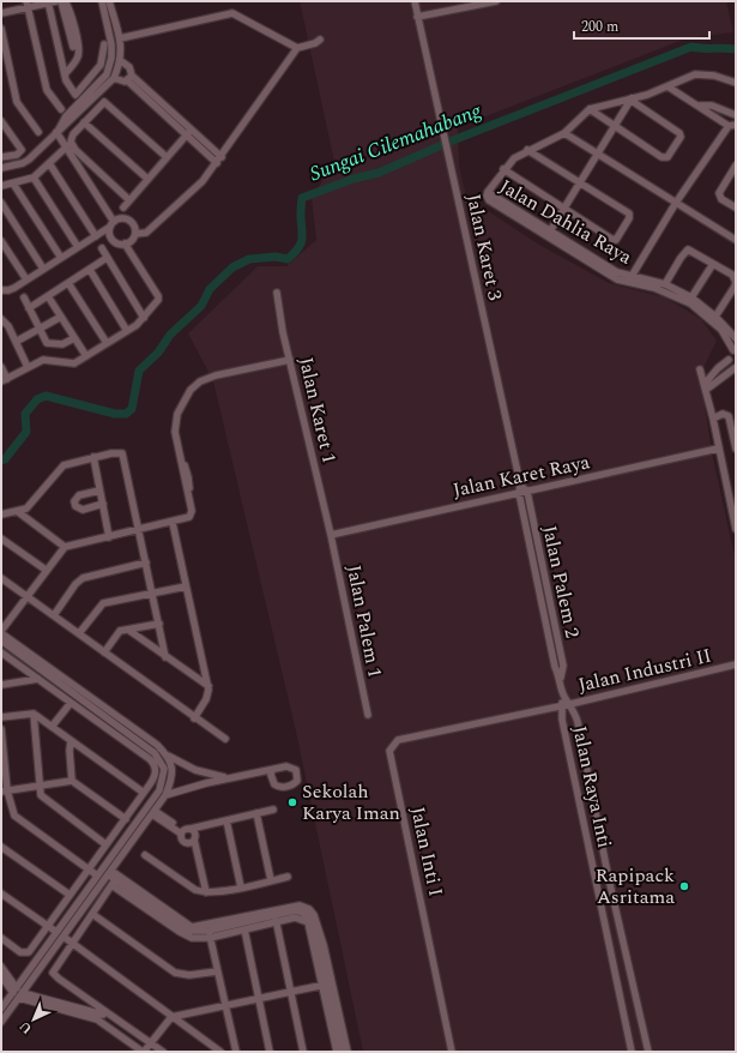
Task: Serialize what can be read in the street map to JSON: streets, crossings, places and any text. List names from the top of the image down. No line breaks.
{"streets":{"street":["Jalan Dahlia Raya","Jalan Karet 3","Jalan Karet 1","Jalan Karet Raya","Jalan Palem 2","Jalan Palem 1","Jalan Industri II","Jalan Raya Inti","Jalan Inti I"]},"crossings":[["Jalan Karet 3","Jalan Karet Raya"],["Jalan Karet 3","Jalan Palem 2"],["Jalan Karet 1","Jalan Karet Raya"],["Jalan Karet 1","Jalan Palem 1"],["Jalan Karet Raya","Jalan Palem 2"],["Jalan Karet Raya","Jalan Palem 1"],["Jalan Palem 2","Jalan Industri II"],["Jalan Palem 2","Jalan Raya Inti"],["Jalan Industri II","Jalan Raya Inti"],["Jalan Industri II","Jalan Inti I"],["Jalan Raya Inti","Jalan Inti I"]],"water":["Sungai Cilemahabang"],"places":["Sekolah Karya Iman","Rapipack Asritama"],"scale_bar":"200 m","north":"bottom left"}
